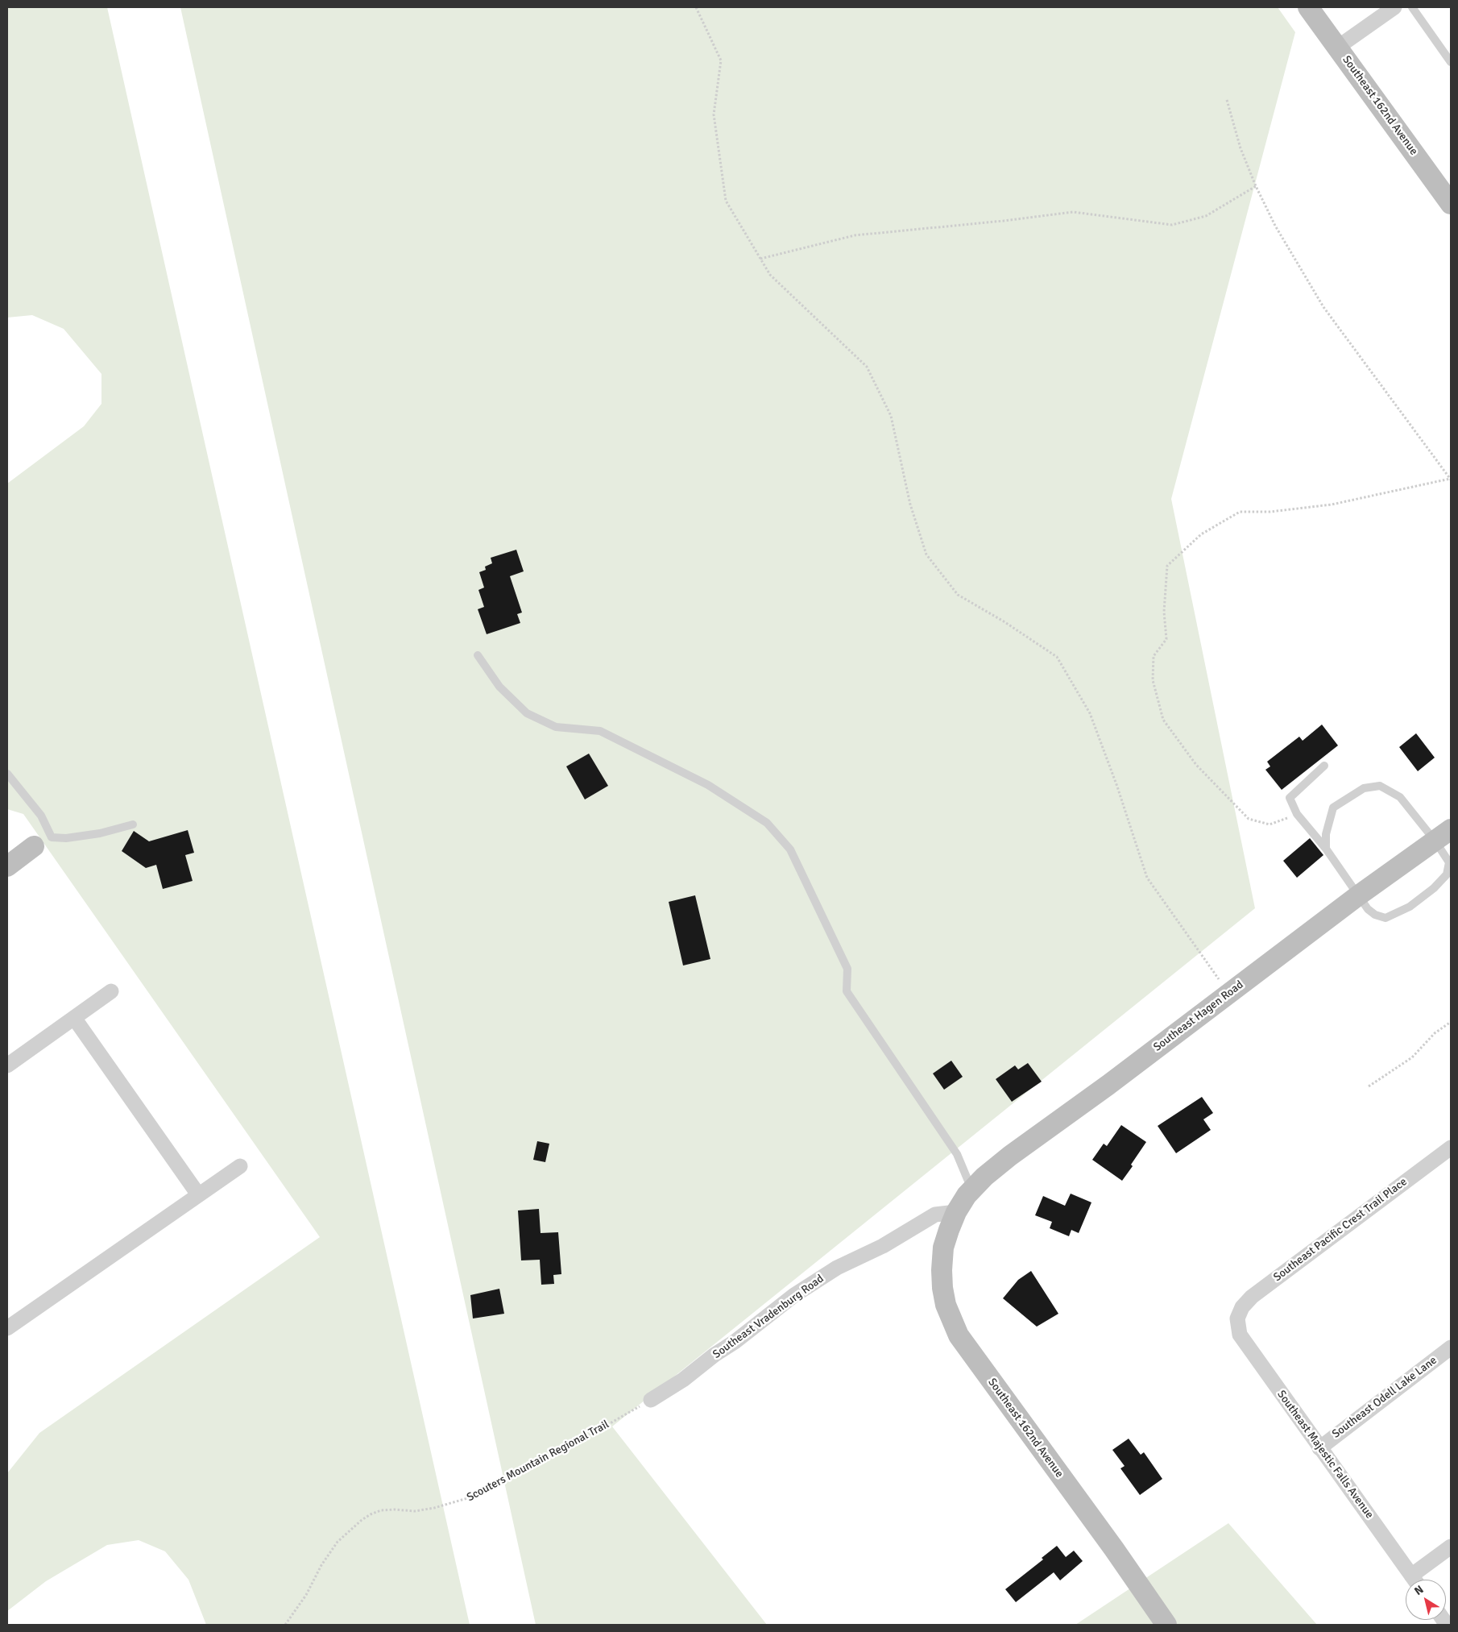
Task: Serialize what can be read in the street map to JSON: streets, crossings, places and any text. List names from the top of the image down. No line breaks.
{"streets":{"street":["Southeast 162nd Avenue","Southeast Hagen Road","Southeast Pacific Crest Trail Place","Southeast Vradenburg Road","Southeast Odell Lake Lane","Southeast Majestic Falls Avenue"],"path":["Scouters Mountain Regional Trail"]},"crossings":[["Southeast 162nd Avenue","Southeast Hagen Road"],["Southeast 162nd Avenue","Southeast Vradenburg Road"],["Southeast Hagen Road","Southeast Vradenburg Road"],["Southeast Pacific Crest Trail Place","Southeast Majestic Falls Avenue"],["Southeast Vradenburg Road","Scouters Mountain Regional Trail"],["Southeast Odell Lake Lane","Southeast Majestic Falls Avenue"]],"north":"top left"}
